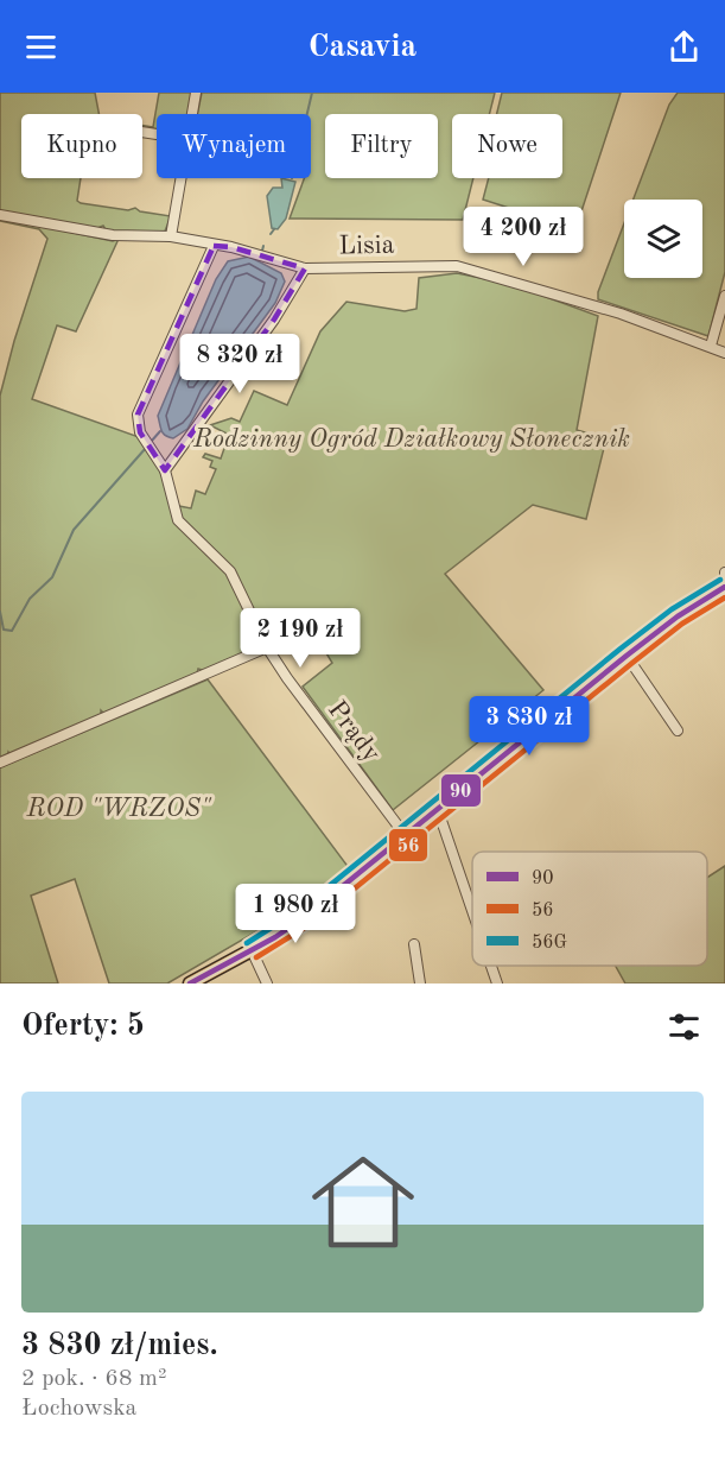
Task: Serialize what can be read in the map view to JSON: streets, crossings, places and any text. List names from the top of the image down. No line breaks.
{"streets":{"street":["Lisia","Prądy"]},"crossings":[["Lisia","Prądy"]],"parks":["Rodzinny Ogród Działkowy Słonecznik","ROD \"WRZOS\""],"lines":["transit line 56G","transit line 90","transit line 56"],"legend":["90","56","56G"],"page":{"header":"Casavia","chip":["Kupno","Wynajem","Filtry","Nowe"],"price":["4 200 zł","8 320 zł","2 190 zł","3 830 zł","1 980 zł"],"heading":"Oferty: 5","list":[{"name":"3 830 zł/mies.","note":"2 pok. · 68 m² · Łochowska"}]}}
